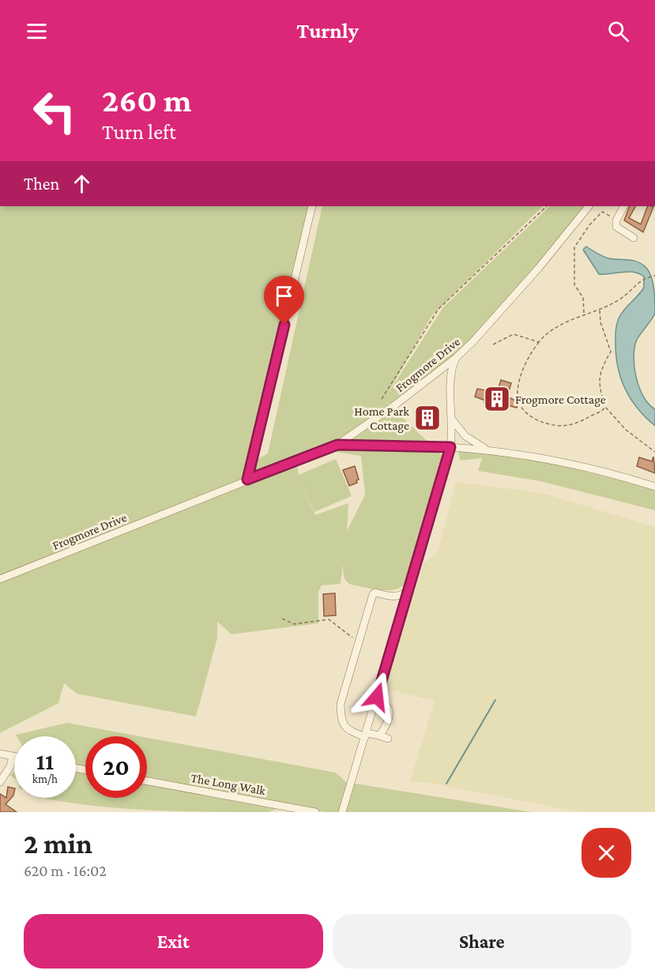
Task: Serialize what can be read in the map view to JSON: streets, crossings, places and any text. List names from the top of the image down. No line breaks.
{"streets":{"lane":["Frogmore Drive","The Long Walk"]},"places":{"building":["Frogmore Cottage","Home Park Cottage"]},"page":{"header":"Turnly","turn":["260 m","Turn left"],"then":"Then","speed":"11 km/h","limit":"20","heading":["2 min","620 m · 16:02"],"buttons":["Exit","Share"]}}
